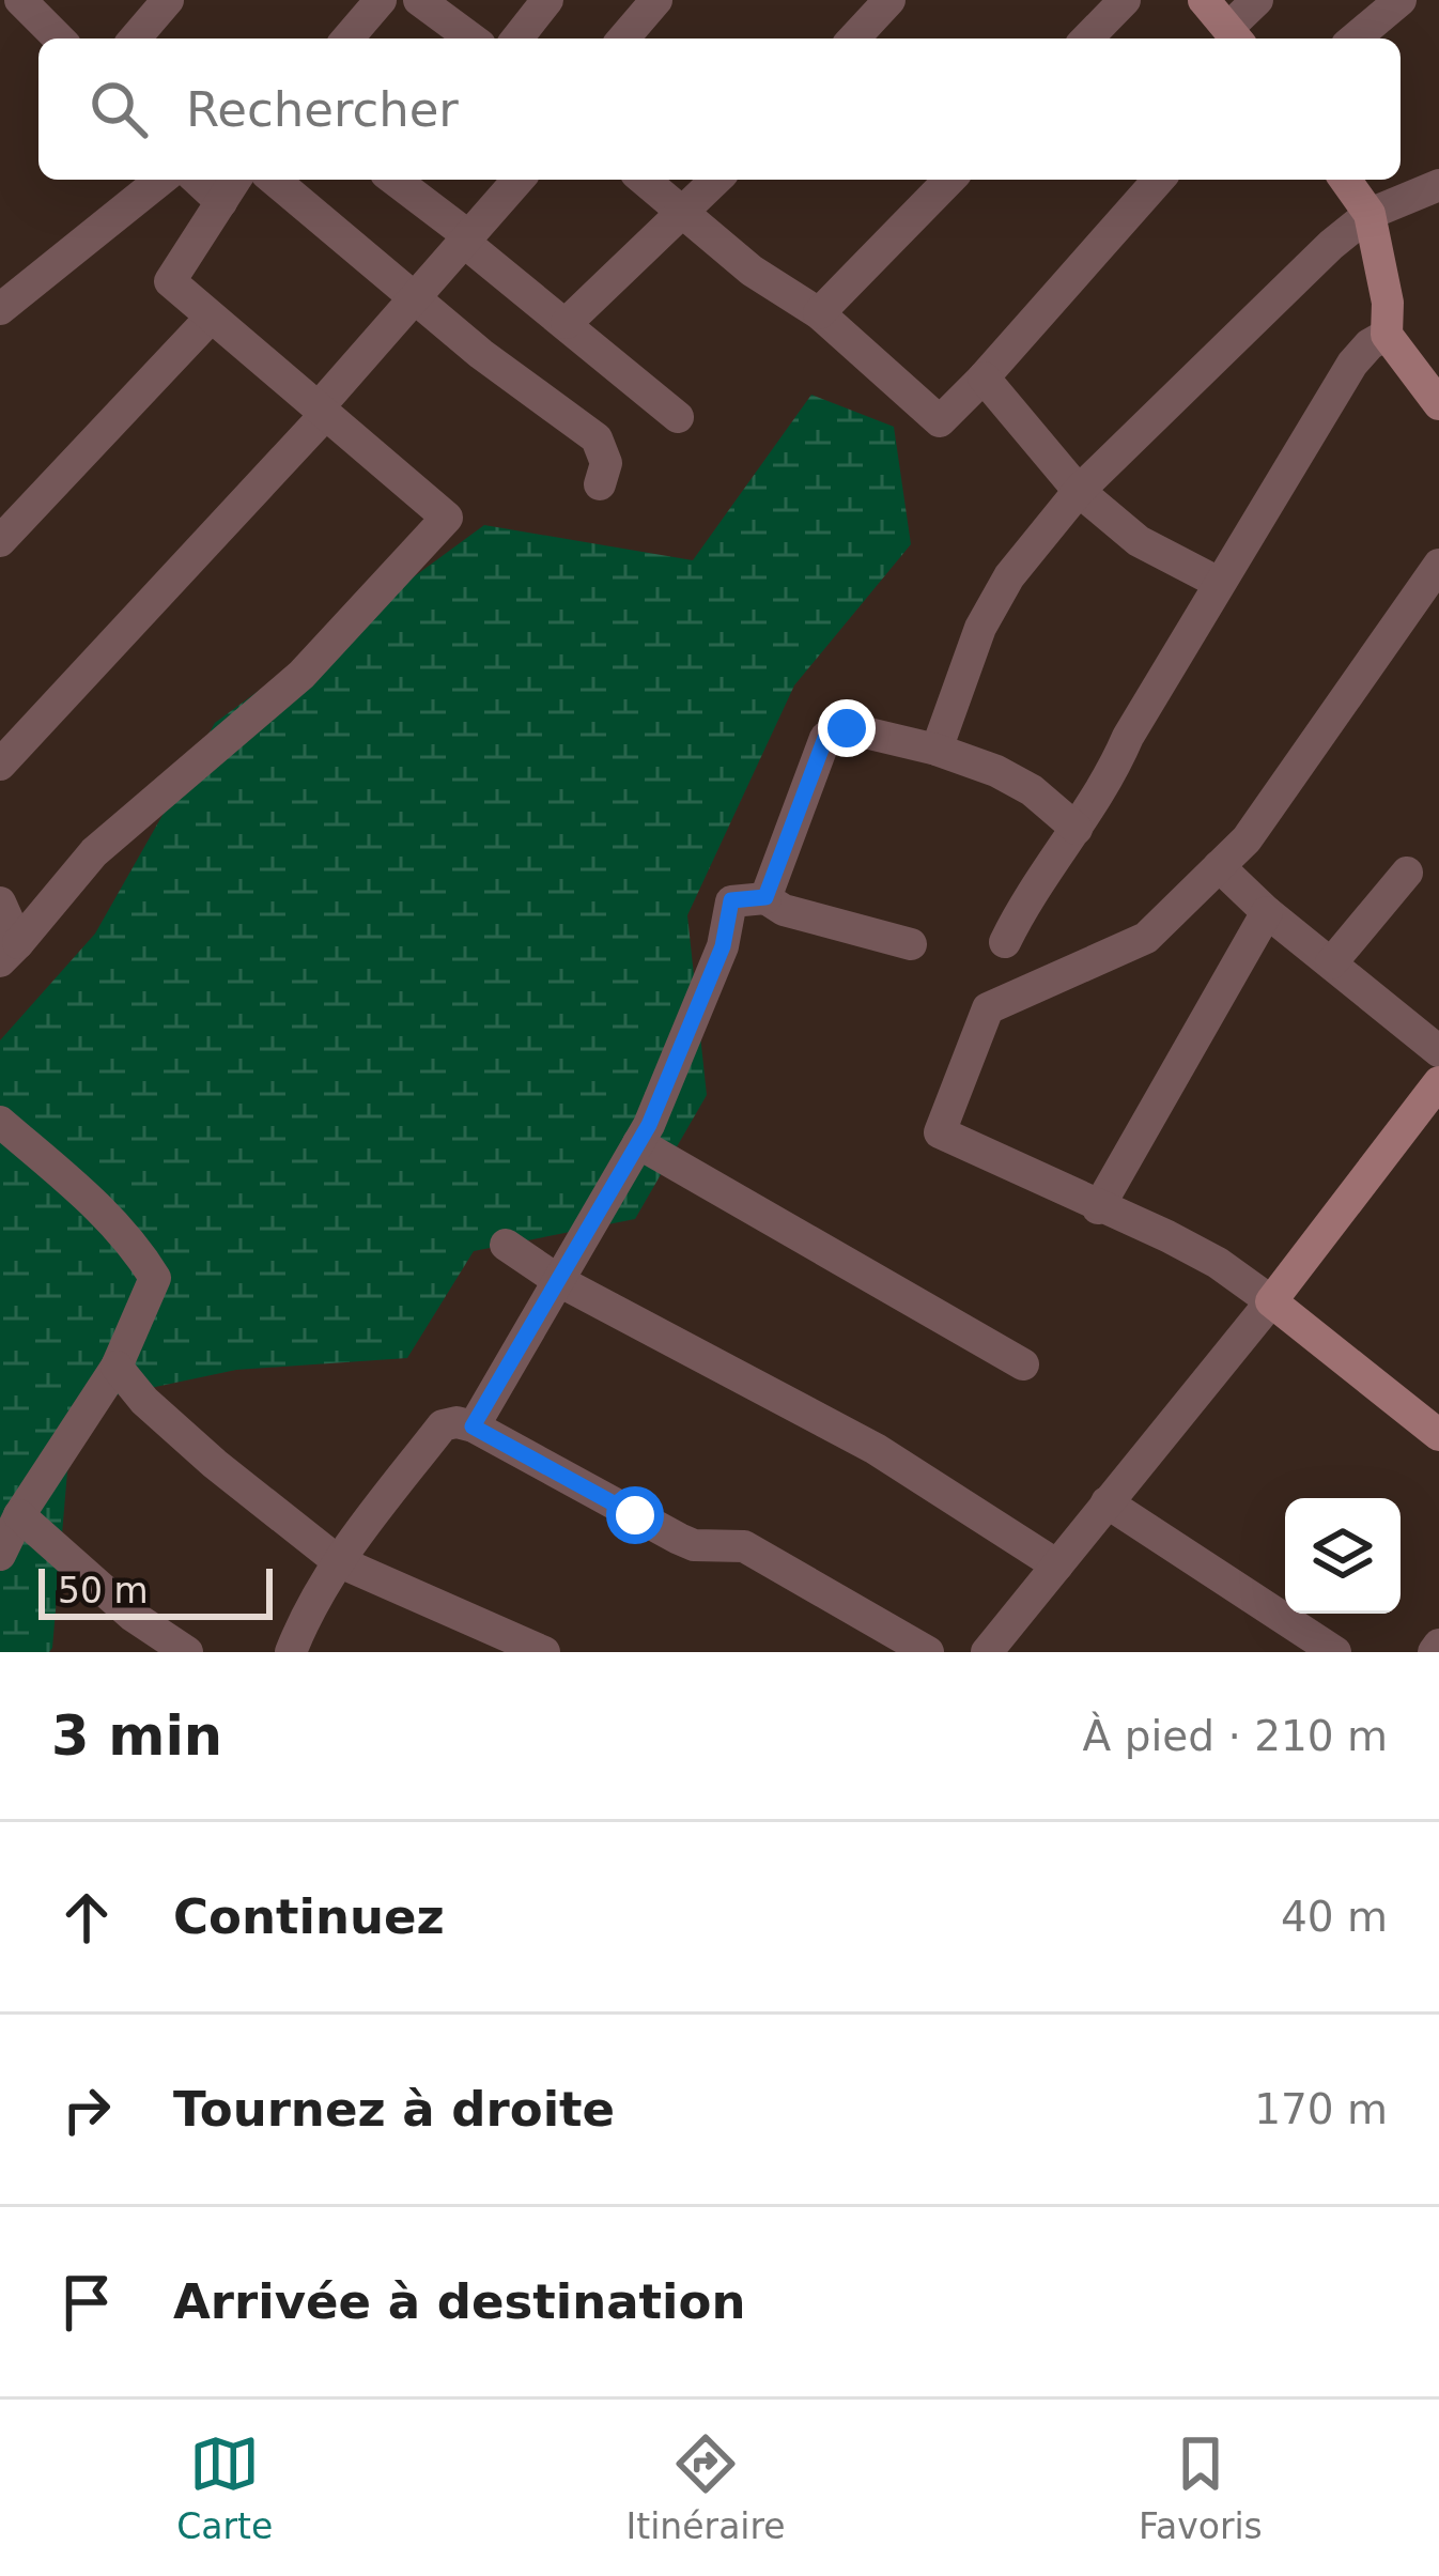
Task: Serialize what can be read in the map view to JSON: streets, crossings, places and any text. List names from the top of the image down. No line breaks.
{"scale_bar":"50 m","page":{"search":"Rechercher","scale":"50 m","heading":["3 min","À pied · 210 m"],"list":[["Continuez","40 m"],["Tournez à droite","170 m"],"Arrivée à destination"],"nav":["Carte","Itinéraire","Favoris"]}}
